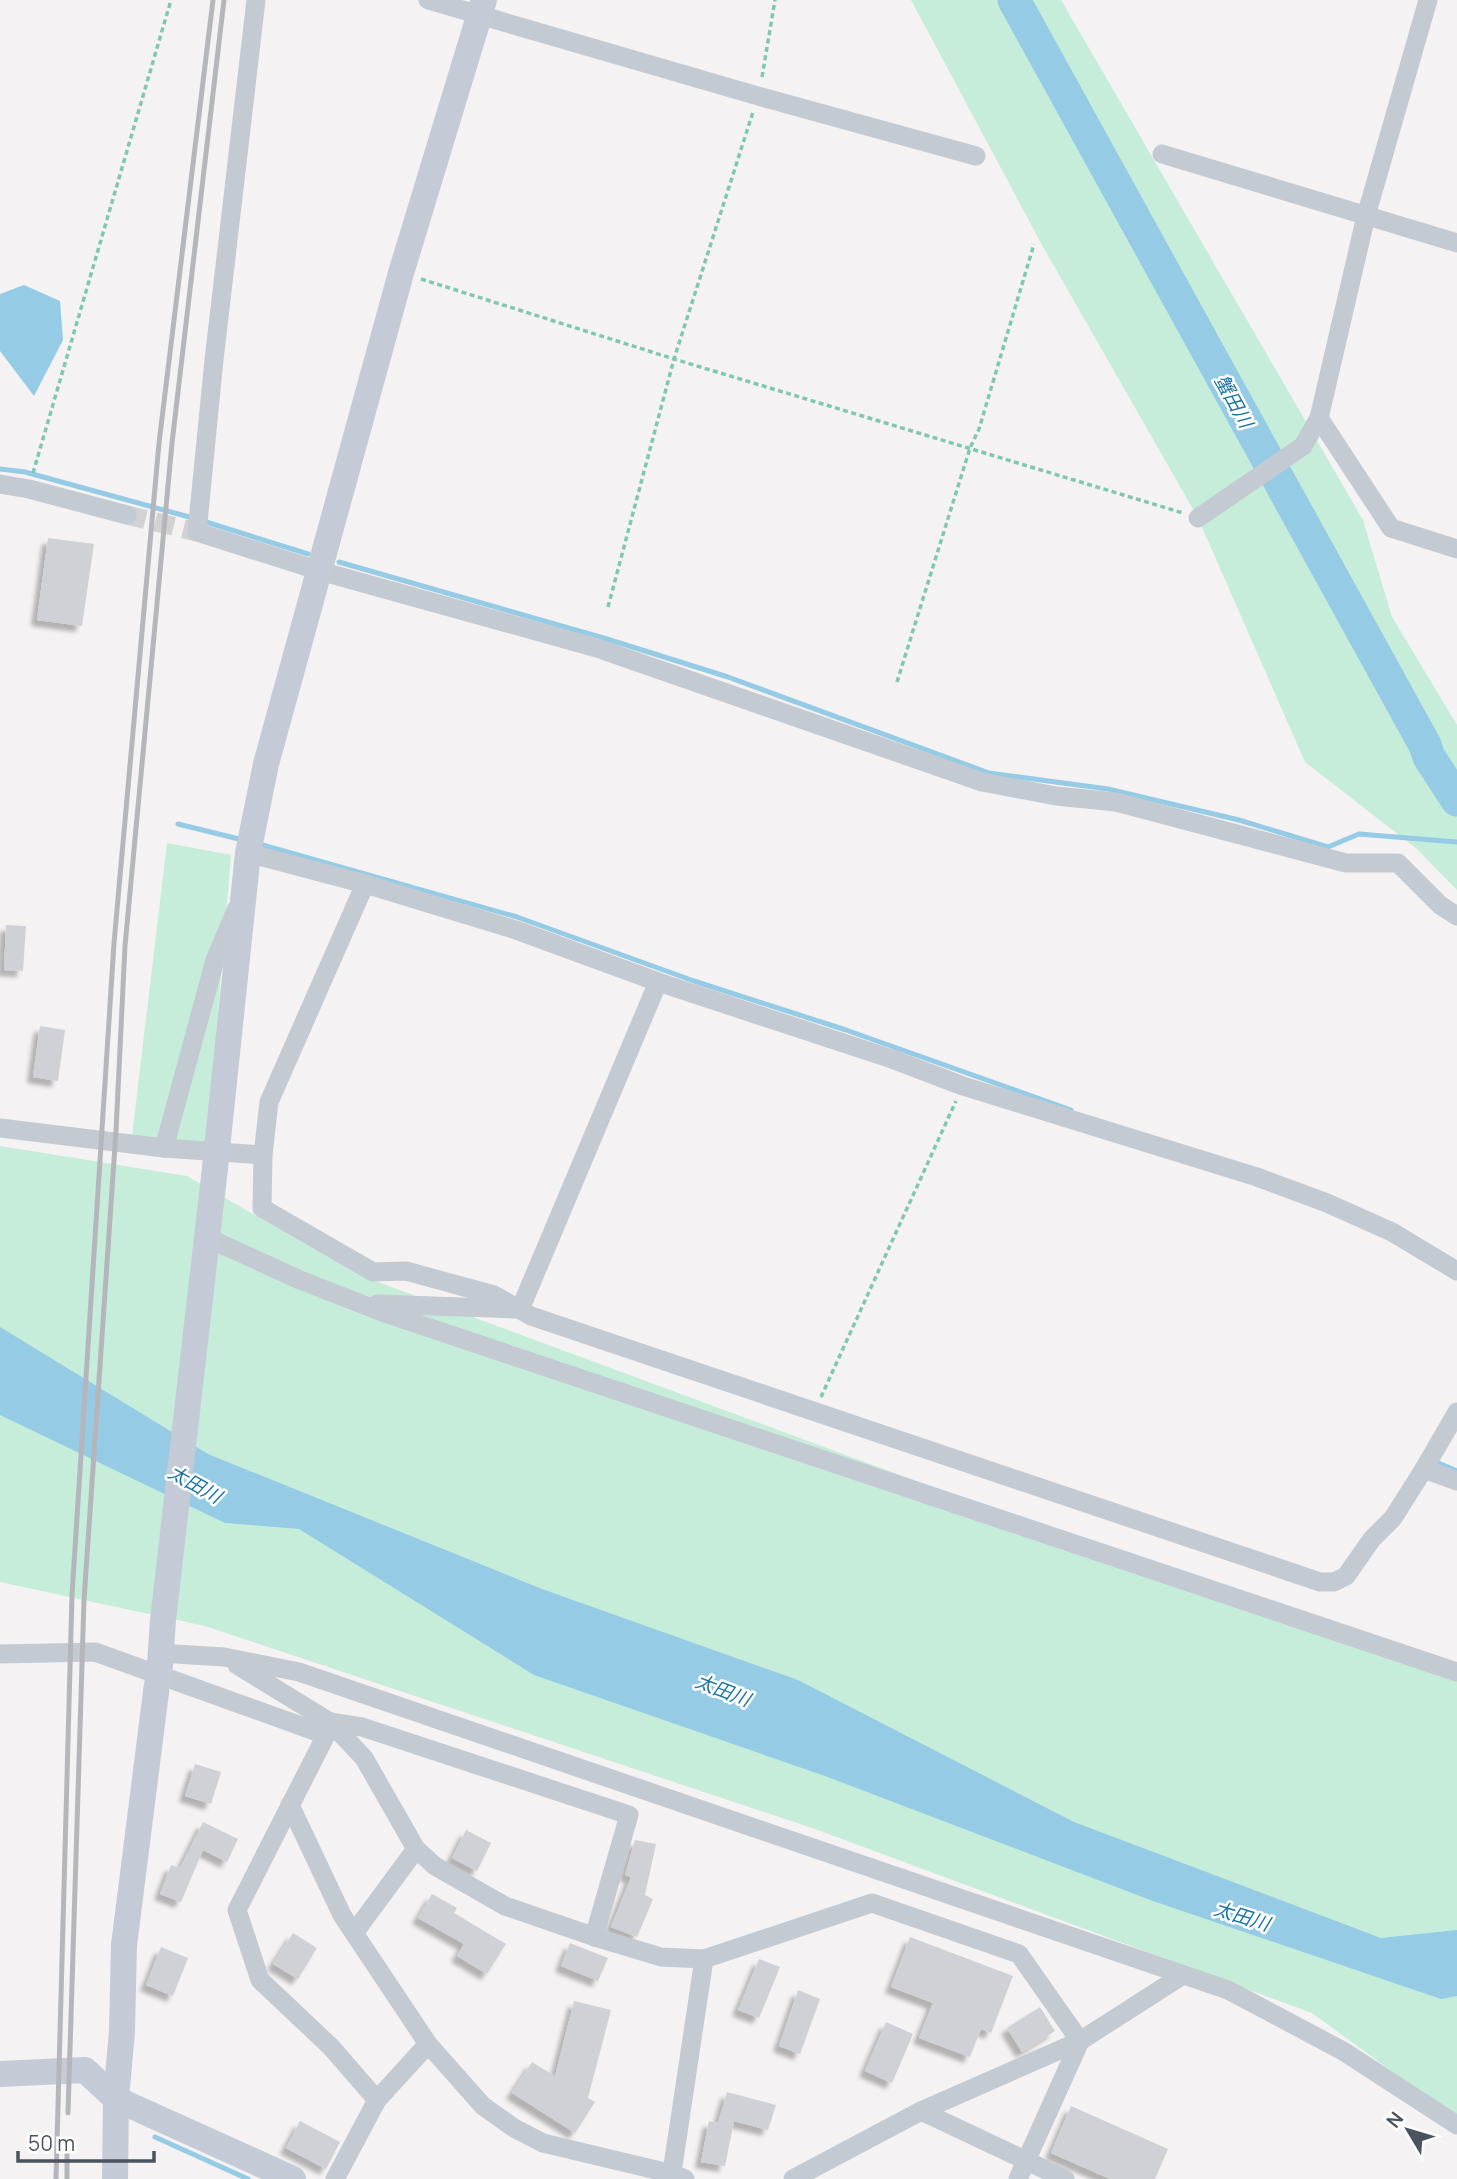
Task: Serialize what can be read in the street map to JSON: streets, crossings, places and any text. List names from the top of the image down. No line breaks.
{"water":["蟹田川","太田川"],"scale_bar":"50 m","north":"top left"}
